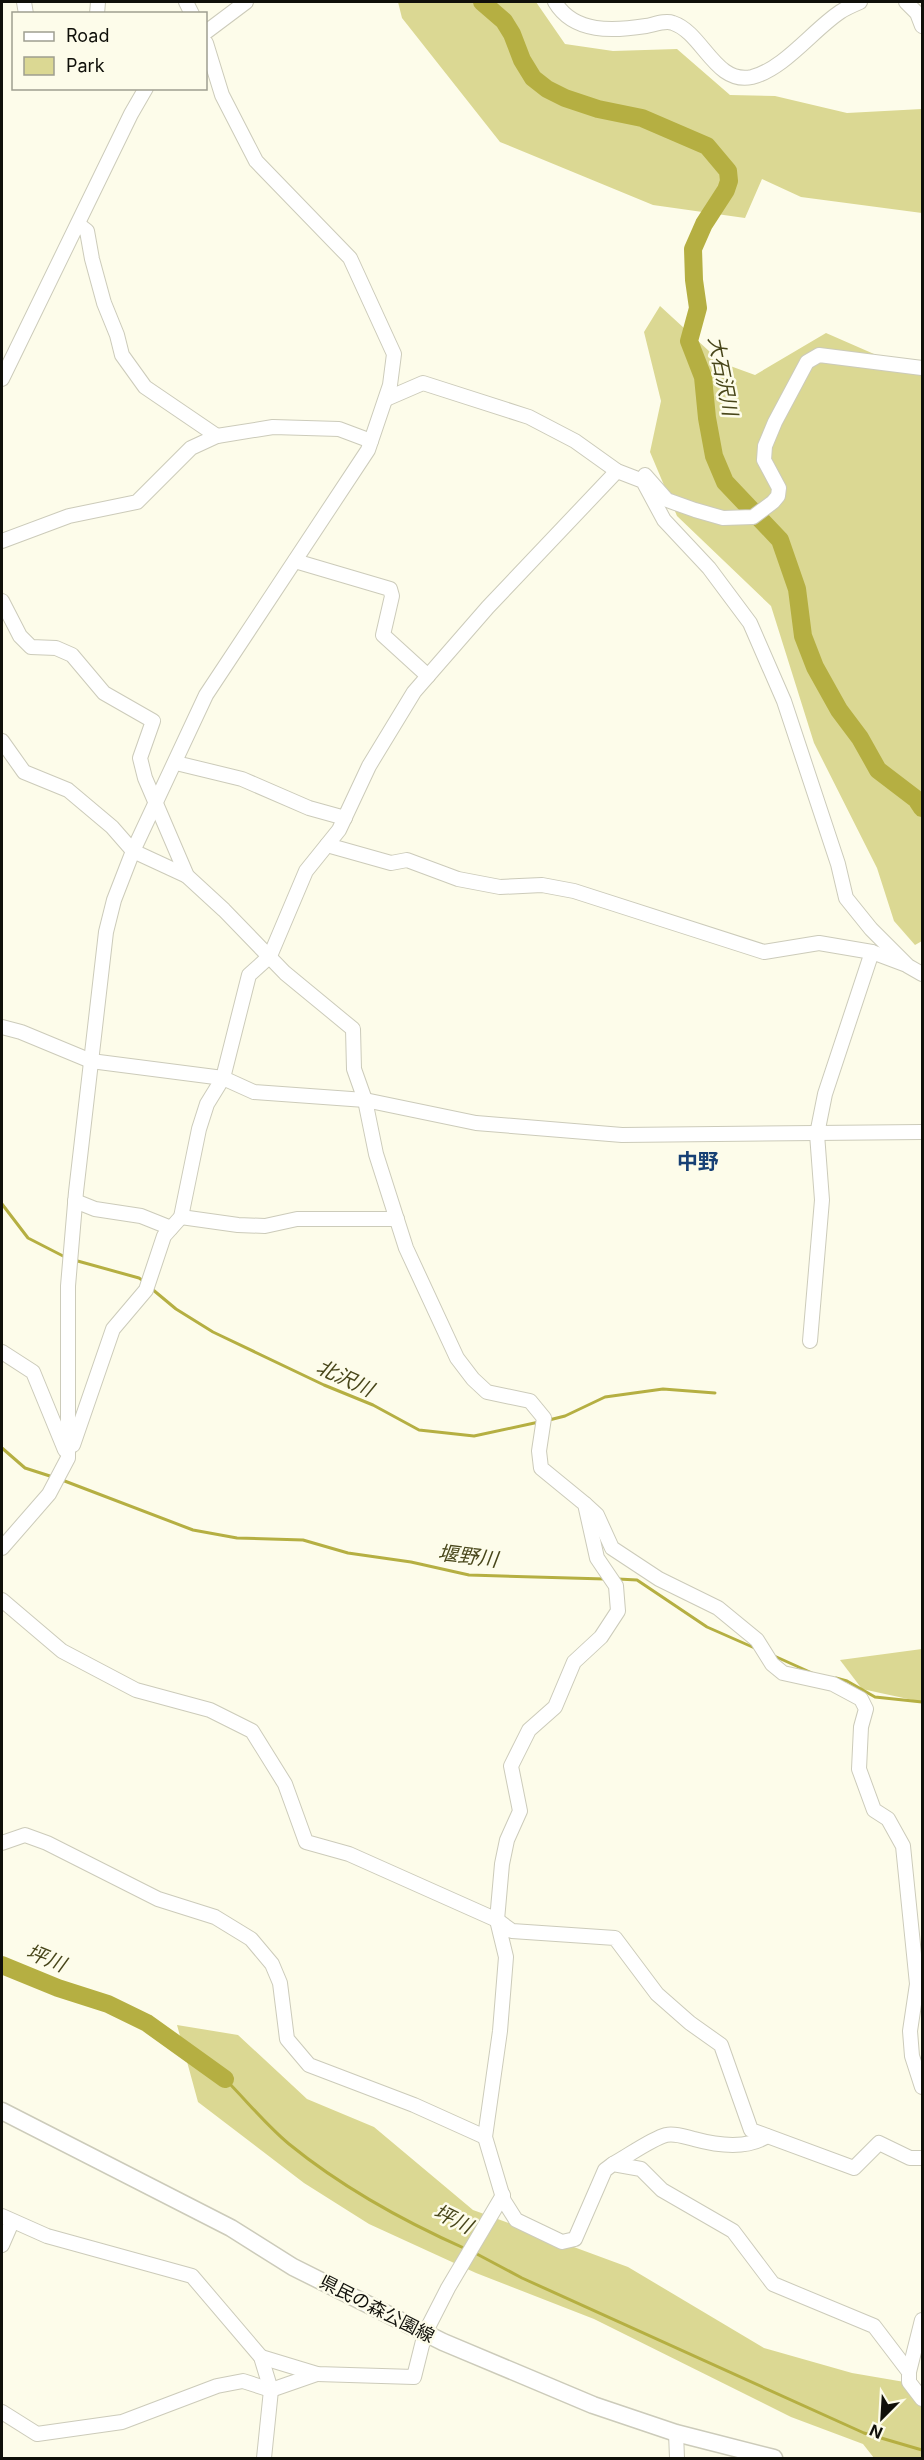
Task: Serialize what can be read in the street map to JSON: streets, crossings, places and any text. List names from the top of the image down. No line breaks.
{"streets":{"main road":["県民の森公園線"]},"districts":["中野"],"water":["大石沢川","北沢川","堰野川","坪川"],"legend":["Road","Park"],"north":"bottom left"}
